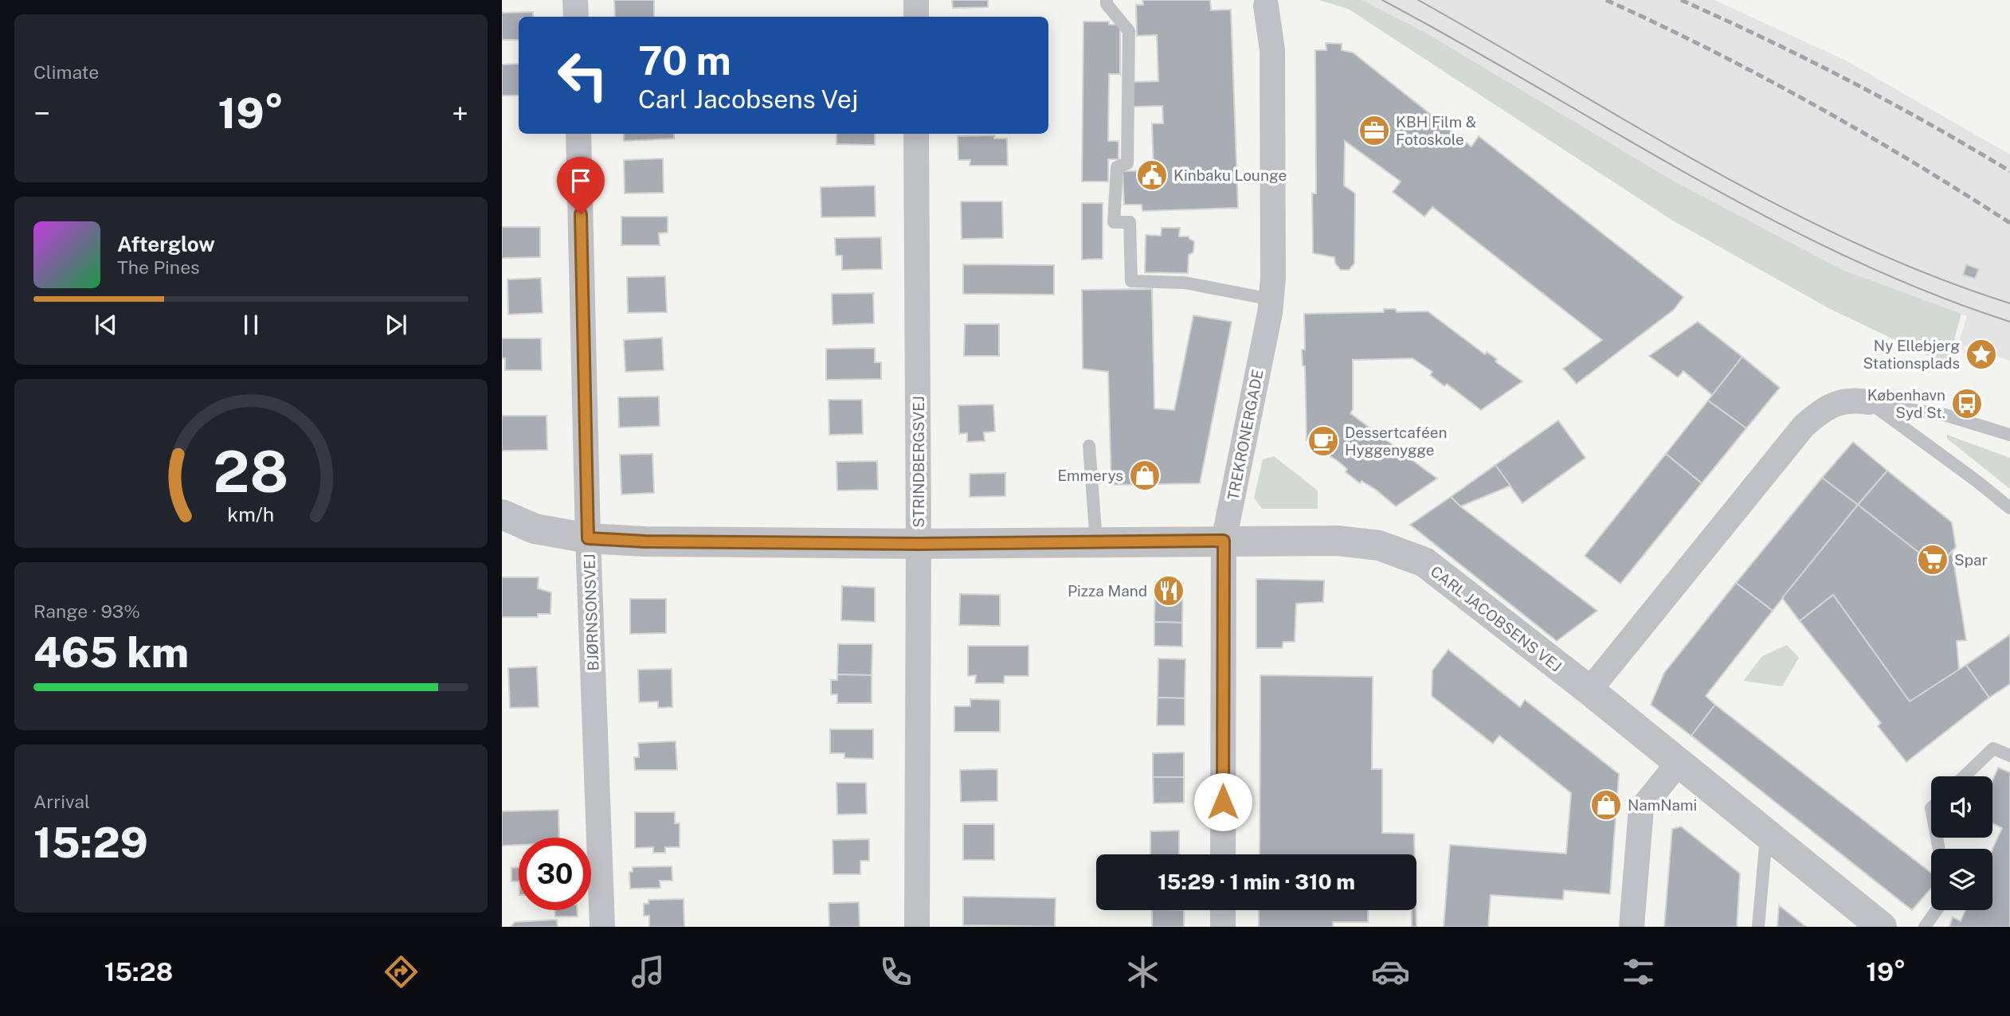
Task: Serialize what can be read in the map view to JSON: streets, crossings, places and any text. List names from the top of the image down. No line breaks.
{"streets":{"street":["TREKRONERGADE","STRINDBERGSVEJ","BJØRNSONSVEJ","CARL JACOBSENS VEJ"]},"crossings":[["TREKRONERGADE","CARL JACOBSENS VEJ"],["STRINDBERGSVEJ","CARL JACOBSENS VEJ"],["BJØRNSONSVEJ","CARL JACOBSENS VEJ"]],"places":{"office":["KBH Film & Fotoskole"],"public building":["Kinbaku Lounge"],"place":["Ny Ellebjerg Stationsplads"],"bus stop":["København Syd St."],"cafe":["Dessertcaféen Hyggenygge"],"shop":["Emmerys","NamNami"],"supermarket":["Spar"],"restaurant":["Pizza Mand"]},"page":{"tile":["Climate",["Range · 93%","465 km"],["Arrival","15:29"]],"turn":["70 m","Carl Jacobsens Vej"],"heat":["−","19°","+"],"song":["Afterglow","The Pines"],"limit":"30","trip":"15:29 · 1 min · 310 m","tabs":["15:28","19°"],"gauge":["28","km/h"]}}
